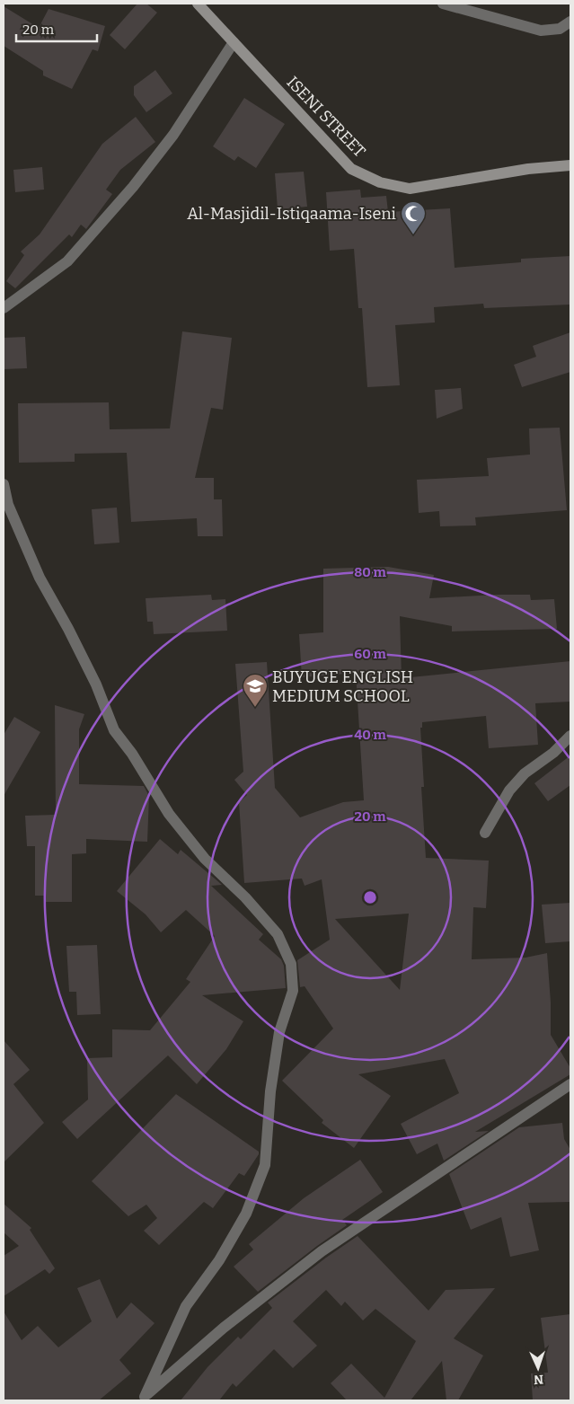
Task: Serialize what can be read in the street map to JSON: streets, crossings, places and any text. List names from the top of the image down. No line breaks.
{"streets":{"street":["ISENI STREET"]},"places":{"mosque":["Al-Masjidil-Istiqaama-Iseni"],"school or university":["BUYUGE ENGLISH MEDIUM SCHOOL"]},"scale_bar":"20 m","north":"bottom","rings":["80 m","60 m","40 m","20 m"]}
